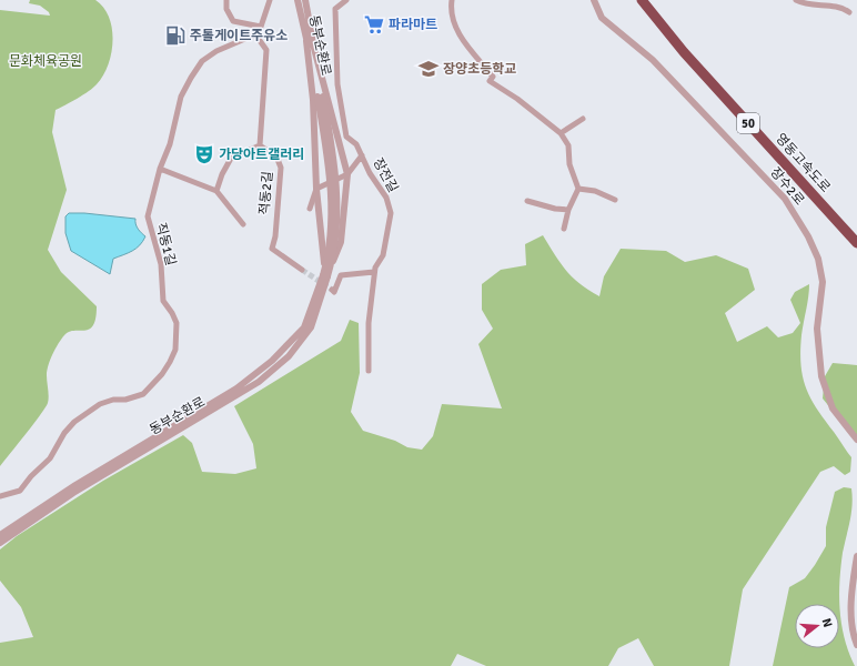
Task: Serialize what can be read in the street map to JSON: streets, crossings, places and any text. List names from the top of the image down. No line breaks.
{"streets":{"highway":["50","영동고속도로"],"street":["동부순환로","장전길","장수2로","적동2길","직동1길"]},"parks":["문화체육공원"],"places":{"supermarket":["파라마트"],"fuel station":["주톨게이트주유소"],"school or university":["장양초등학교"],"theatre":["가당아트갤러리"]},"north":"right"}
